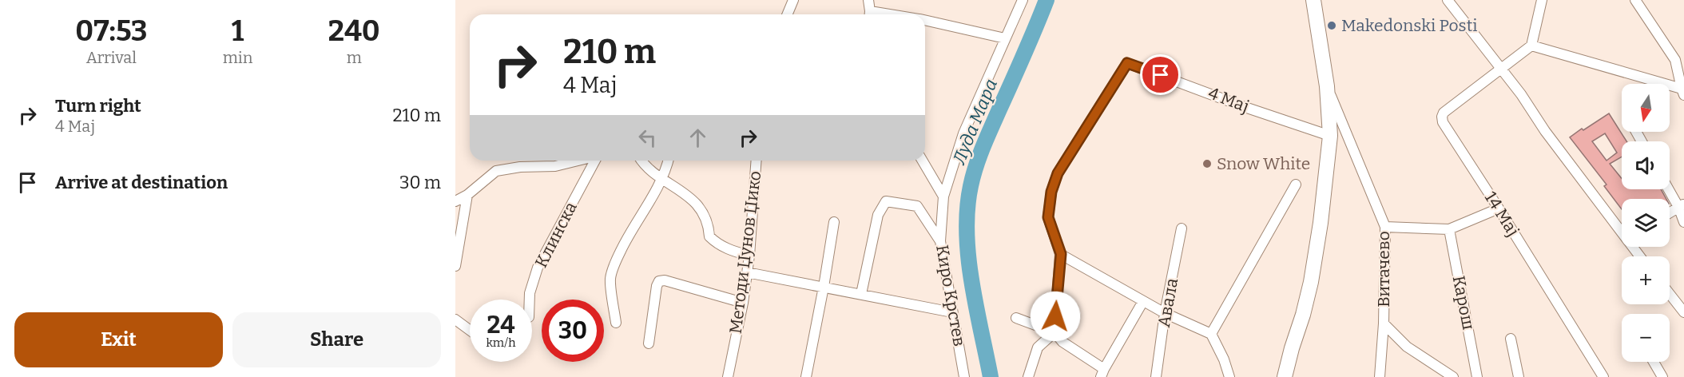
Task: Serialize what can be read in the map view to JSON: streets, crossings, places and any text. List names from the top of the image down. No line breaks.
{"streets":{"street":["4 Мај","14 Мај","Клинска","Методи Џунов Џико","Витачево","Киро Крстев","Авала","Карош"]},"water":["Луда Мара"],"places":["Makedonski Posti","Snow White"],"north":"bottom","page":{"eta":["07:53","Arrival","1","min","240","m"],"turn":["210 m","4 Мај"],"list":[{"name":"Turn right","note":"4 Мај","value":"210 m"},{"name":"Arrive at destination","value":"30 m"}],"map_buttons":["+","−"],"speed":"24 km/h","limit":"30","buttons":["Exit","Share"]}}
